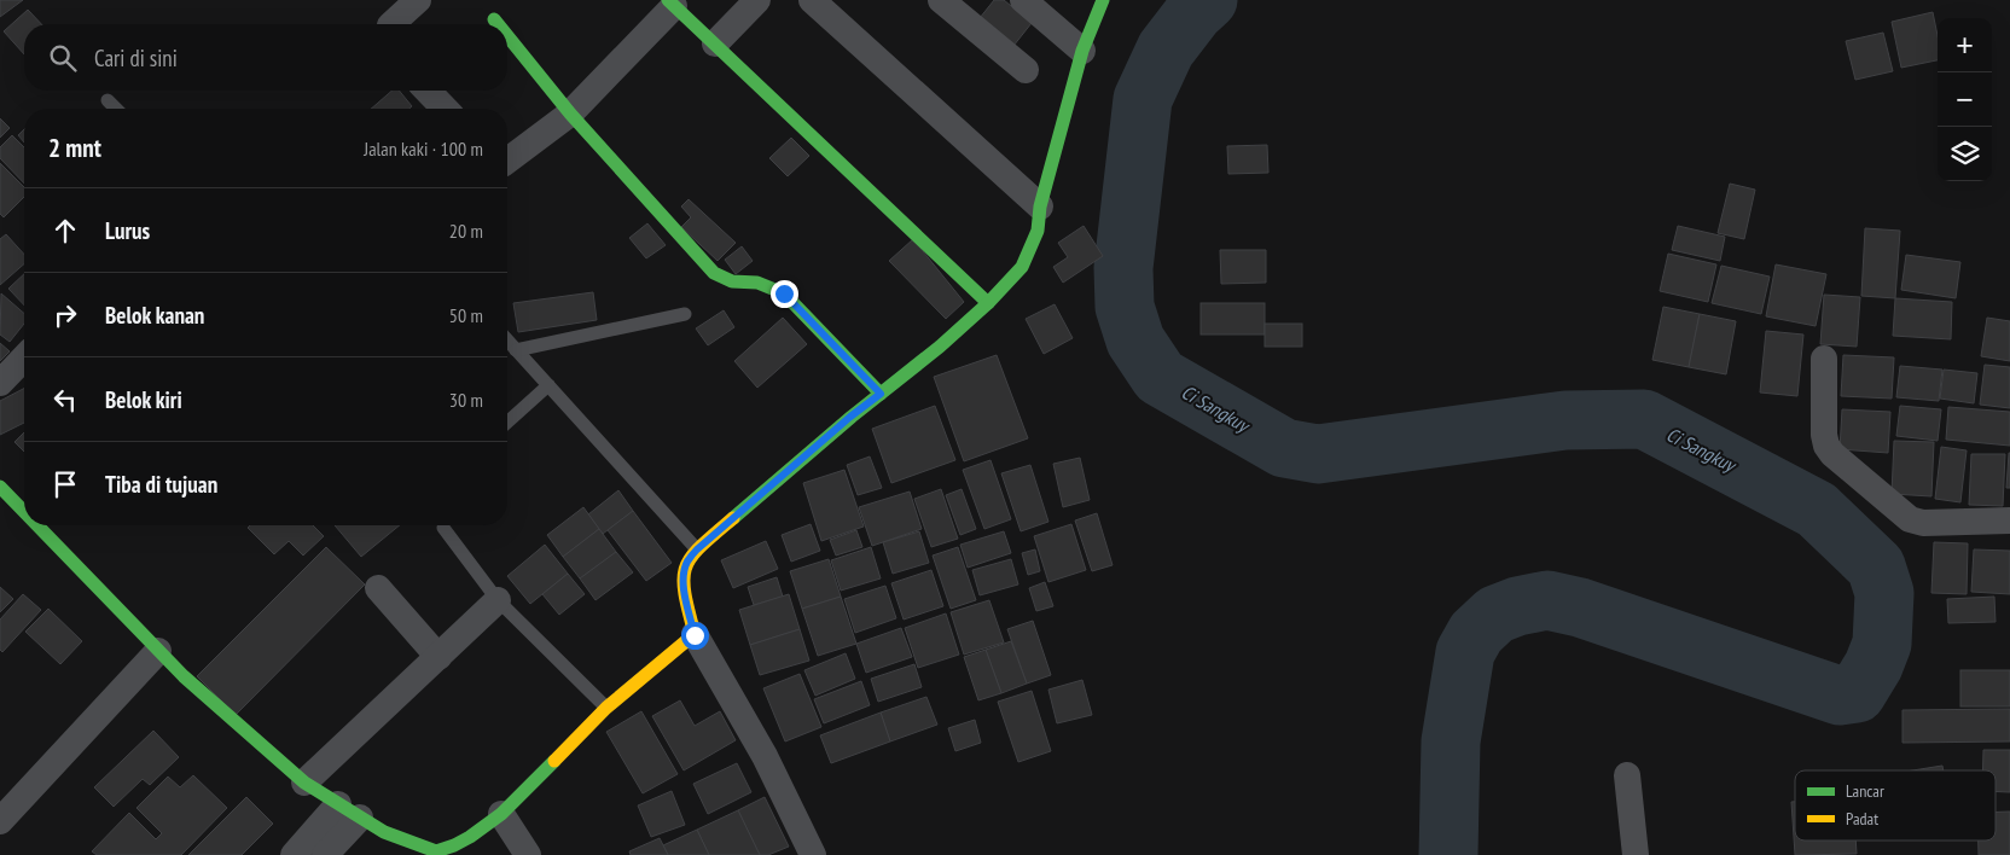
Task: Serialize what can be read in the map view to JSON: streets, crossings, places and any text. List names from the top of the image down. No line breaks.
{"water":["Ci Sangkuy"],"legend":["Lancar","Padat"],"page":{"map_buttons":["+","−"],"search":"Cari di sini","heading":["2 mnt","Jalan kaki · 100 m"],"list":[["Lurus","20 m"],["Belok kanan","50 m"],["Belok kiri","30 m"],"Tiba di tujuan"]}}
